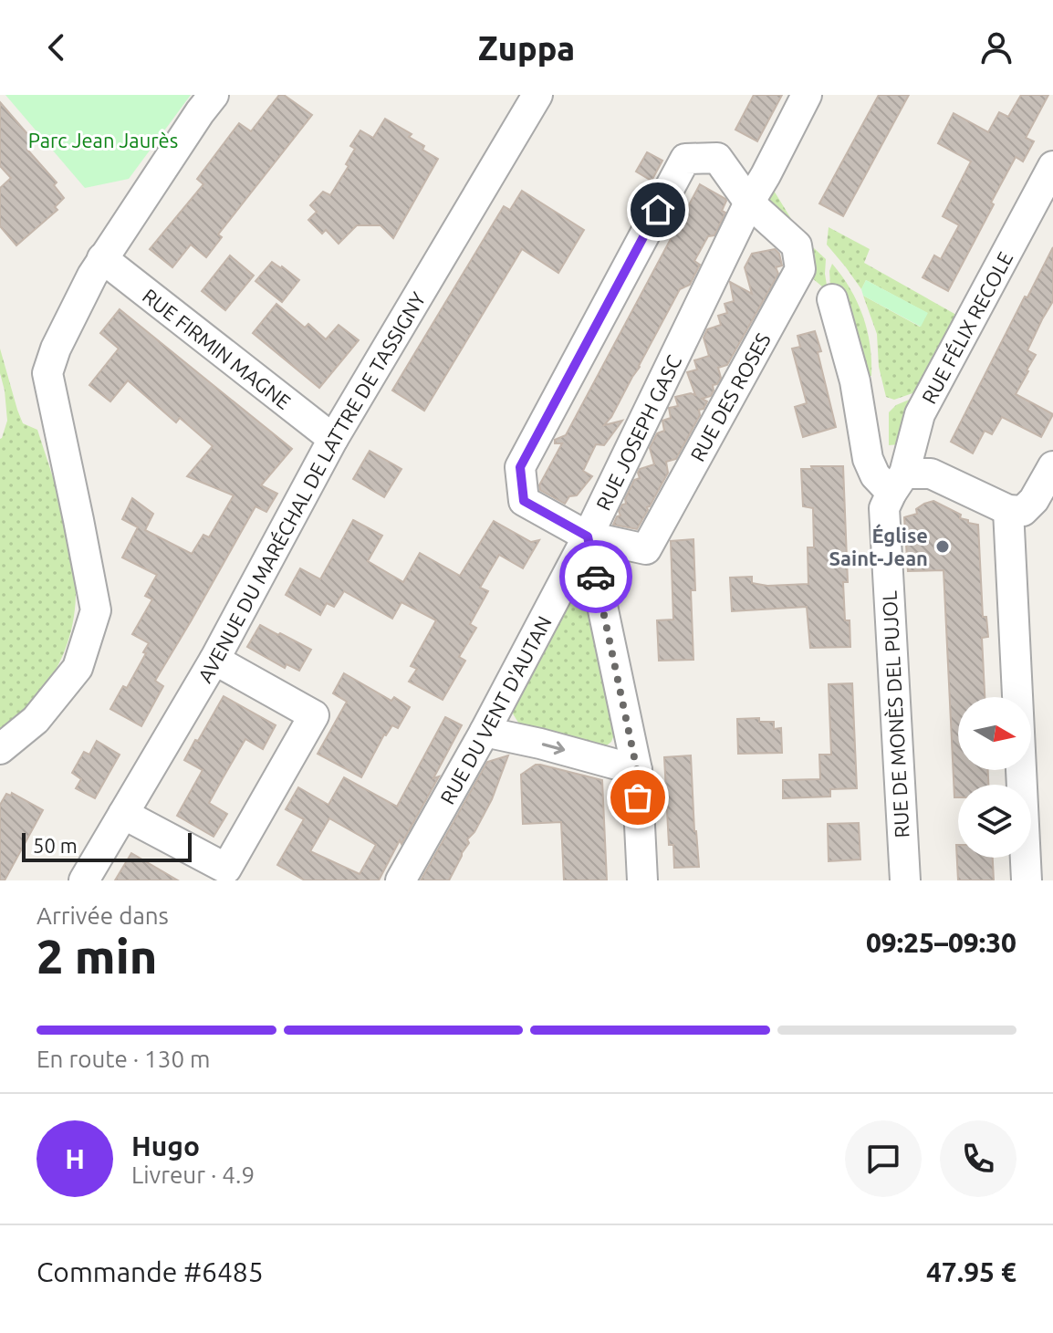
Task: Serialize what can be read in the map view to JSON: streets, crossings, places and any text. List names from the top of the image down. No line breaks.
{"streets":{"street":["RUE FÉLIX RECOLE","RUE FIRMIN MAGNE","RUE DES ROSES","RUE JOSEPH GASC","AVENUE DU MARÉCHAL DE LATTRE DE TASSIGNY","RUE DU VENT D'AUTAN","RUE DE MONÈS DEL PUJOL"]},"crossings":[["RUE FÉLIX RECOLE","RUE DE MONÈS DEL PUJOL"],["RUE FIRMIN MAGNE","AVENUE DU MARÉCHAL DE LATTRE DE TASSIGNY"],["RUE DES ROSES","RUE JOSEPH GASC"],["RUE DES ROSES","RUE DU VENT D'AUTAN"],["RUE JOSEPH GASC","RUE DU VENT D'AUTAN"]],"parks":["Parc Jean Jaurès"],"places":["Église Saint-Jean"],"scale_bar":"50 m","north":"right","page":{"header":"Zuppa","scale":"50 m","heading":["2 min","Arrivée dans","09:25–09:30"],"panel":["Hugo","Livreur · 4.9","Commande #6485","47.95 €"],"bar":"En route · 130 m","round":"H"}}
